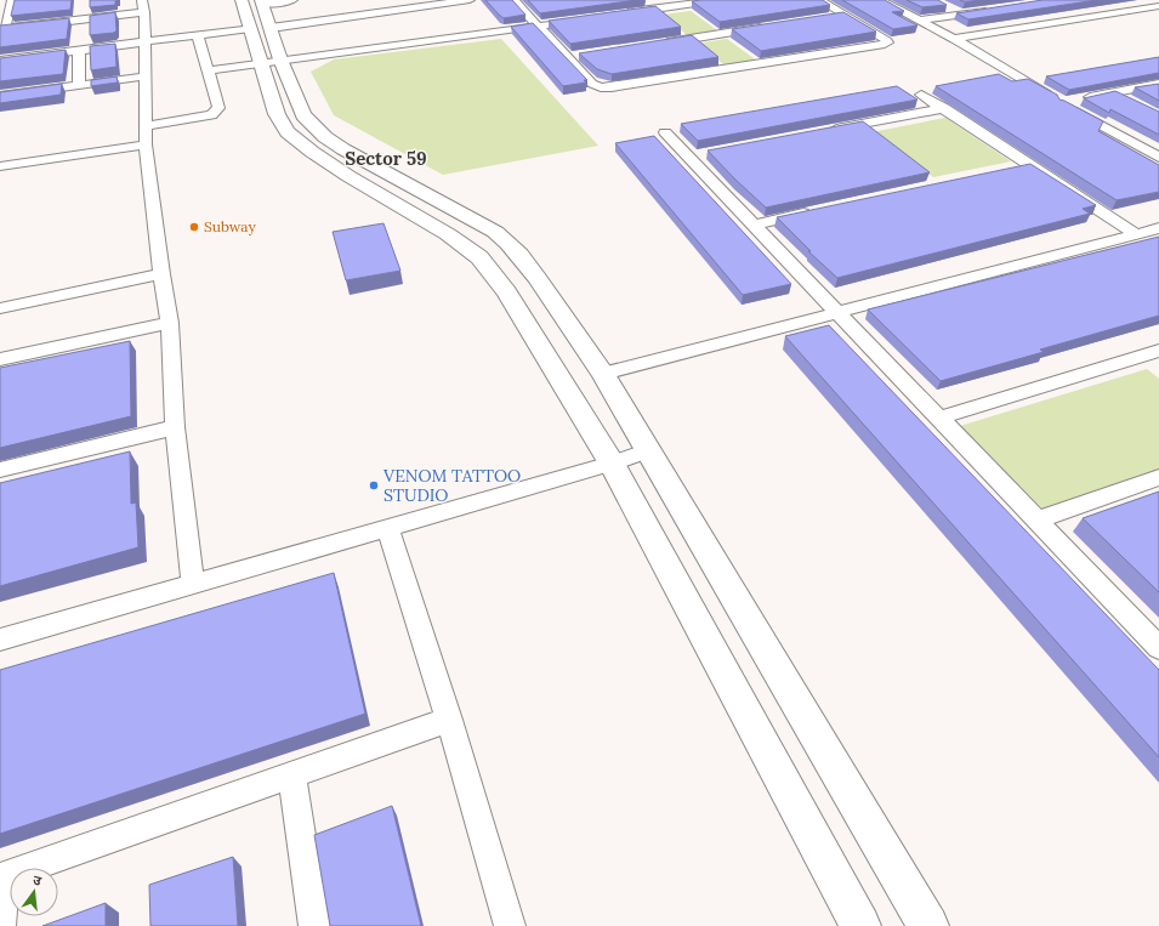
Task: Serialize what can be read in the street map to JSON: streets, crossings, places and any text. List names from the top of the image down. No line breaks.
{"districts":["Sector 59"],"places":["Subway","VENOM TATTOO STUDIO"],"north":"top"}
